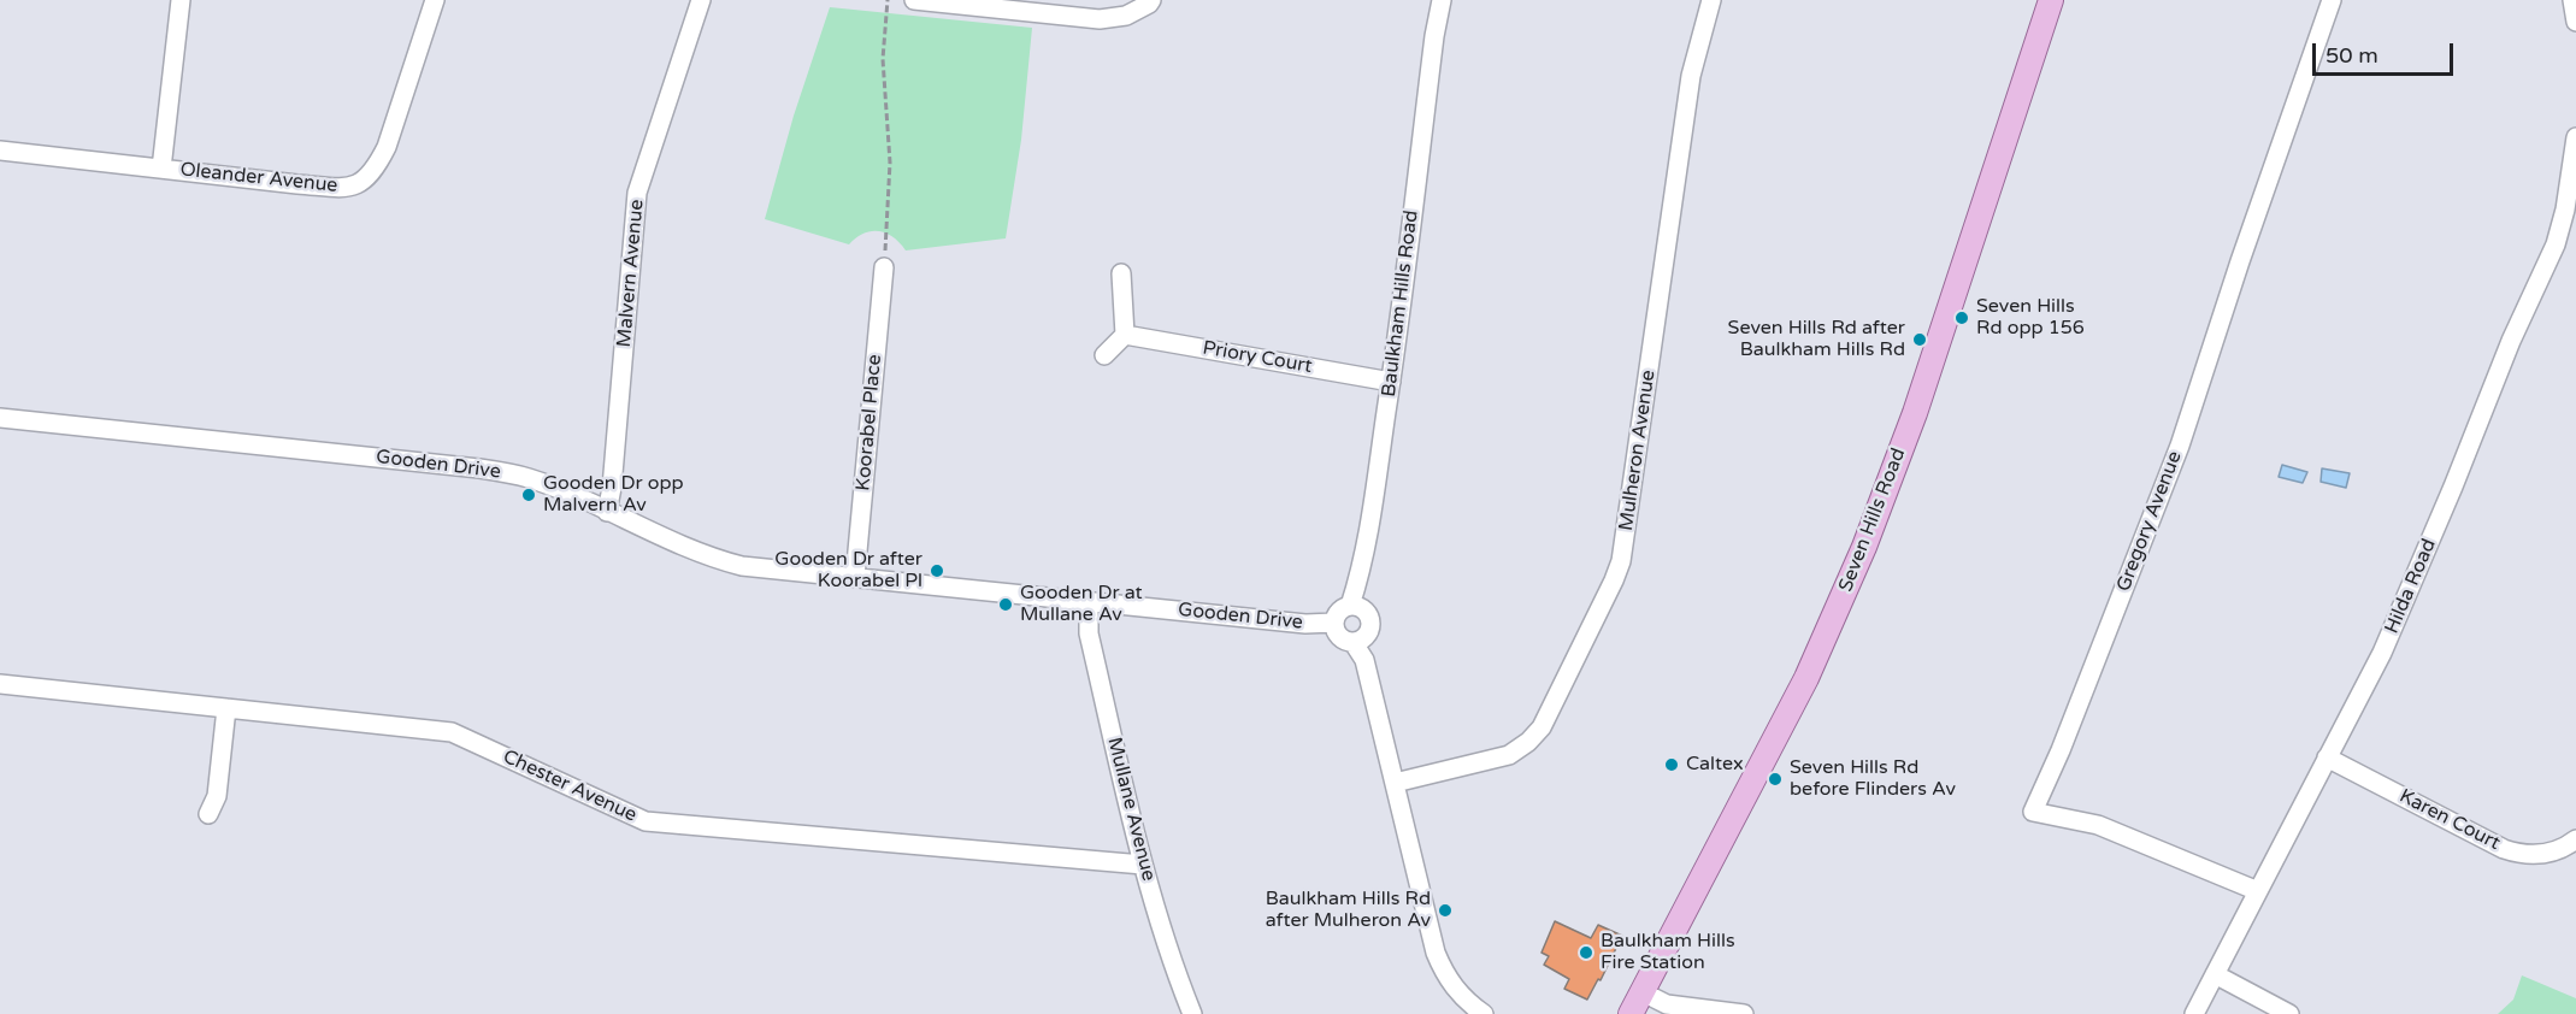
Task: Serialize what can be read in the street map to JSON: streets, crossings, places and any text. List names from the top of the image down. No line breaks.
{"streets":{"main road":["Seven Hills Road"],"street":["Oleander Avenue","Malvern Avenue","Baulkham Hills Road","Priory Court","Koorabel Place","Mulheron Avenue","Gooden Drive","Gregory Avenue","Hilda Road","Chester Avenue","Mullane Avenue","Karen Court"]},"crossings":[["Malvern Avenue","Gooden Drive"],["Baulkham Hills Road","Priory Court"],["Baulkham Hills Road","Gooden Drive"],["Koorabel Place","Gooden Drive"],["Gooden Drive","Mullane Avenue"],["Gregory Avenue","Hilda Road"],["Hilda Road","Karen Court"],["Chester Avenue","Mullane Avenue"]],"places":["Seven Hills Rd opp 156","Seven Hills Rd after Baulkham Hills Rd","Gooden Dr opp Malvern Av","Gooden Dr after Koorabel Pl","Gooden Dr at Mullane Av","Caltex","Seven Hills Rd before Flinders Av","Baulkham Hills Rd after Mulheron Av","Baulkham Hills Fire Station"],"scale_bar":"50 m"}
